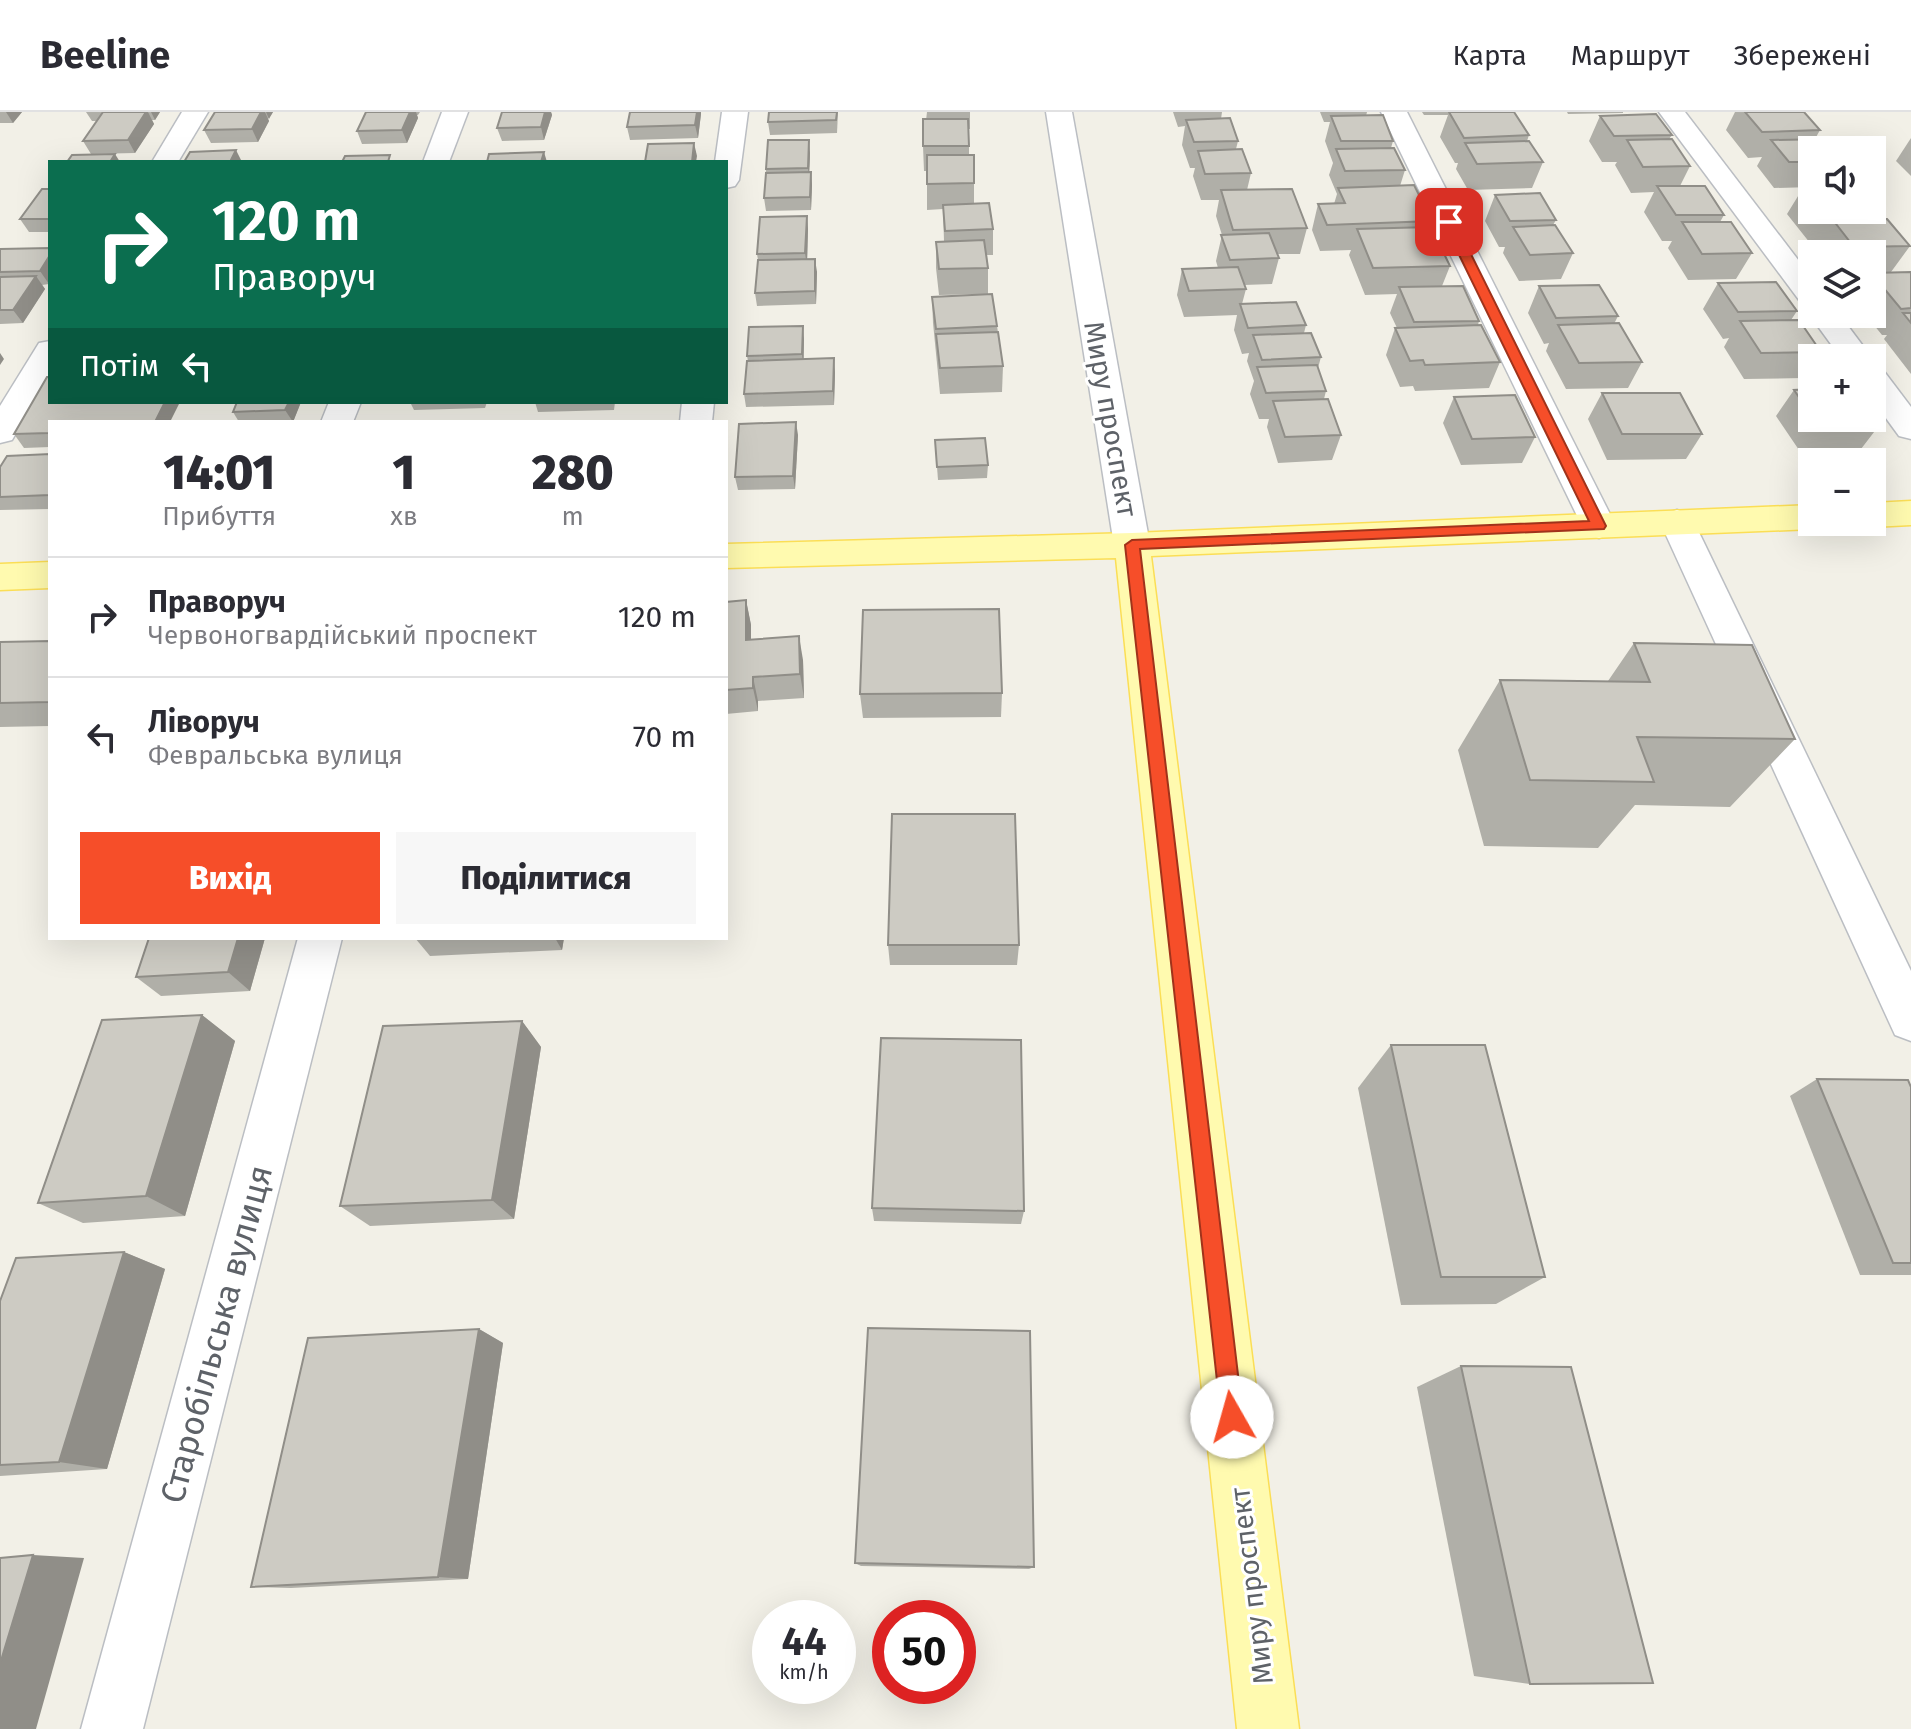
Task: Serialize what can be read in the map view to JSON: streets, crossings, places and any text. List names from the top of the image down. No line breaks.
{"streets":{"main road":["Миру проспект"],"street":["Старобільська вулиця"]},"page":{"header":"Beeline","nav":["Карта","Маршрут","Збережені"],"map_buttons":["+","−"],"turn":["120 m","Праворуч"],"then":"Потім","eta":["14:01","Прибуття","1","хв","280","m"],"list":[{"name":"Праворуч","note":"Червоногвардійський проспект","value":"120 m"},{"name":"Ліворуч","note":"Февральська вулиця","value":"70 m"}],"buttons":["Вихід","Поділитися"],"speed":"44 km/h","limit":"50"}}
